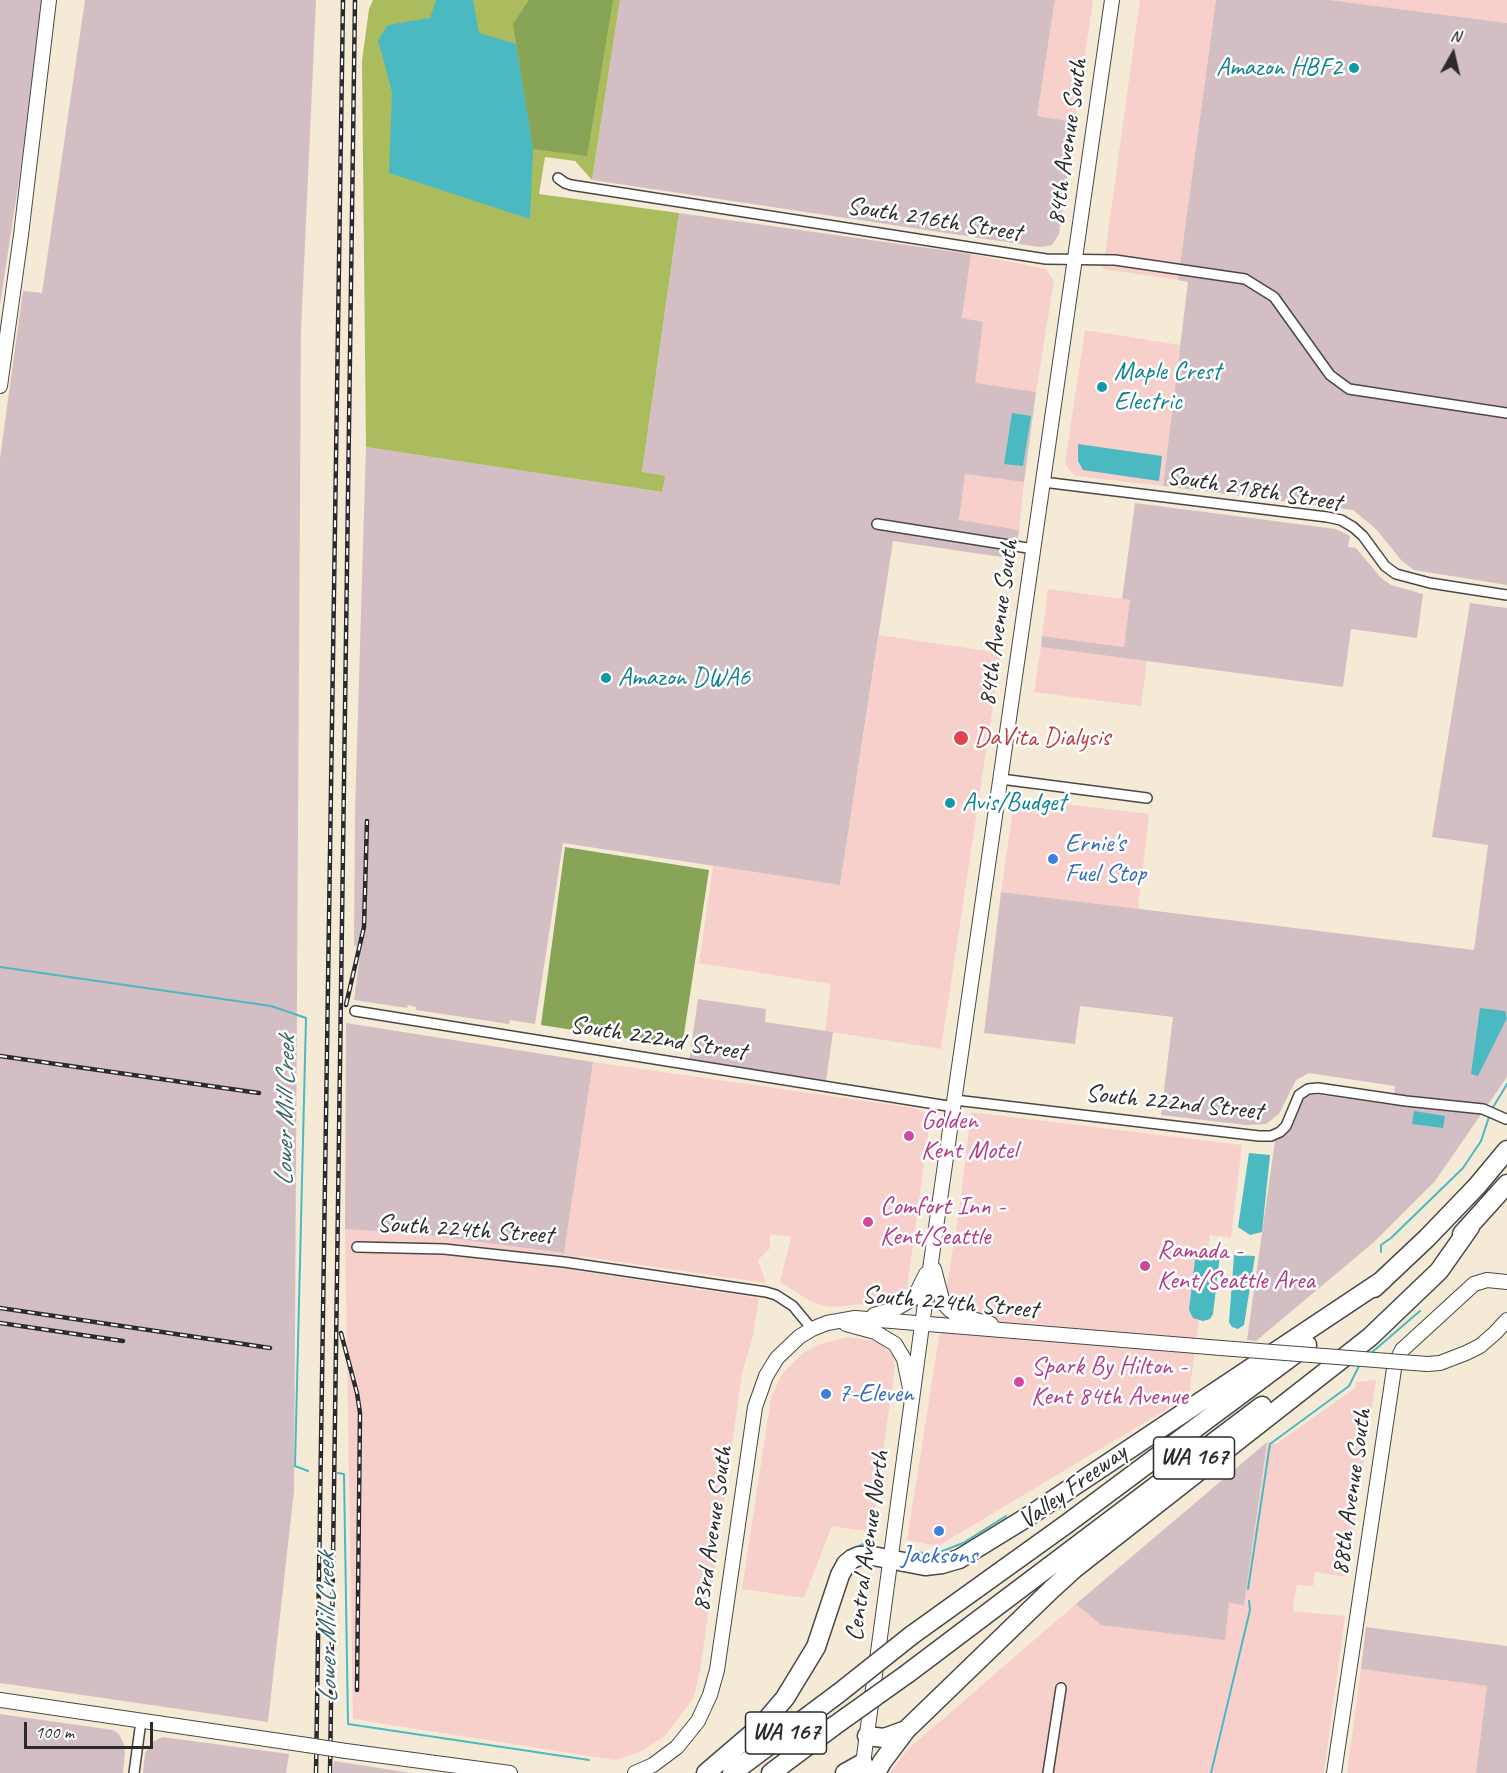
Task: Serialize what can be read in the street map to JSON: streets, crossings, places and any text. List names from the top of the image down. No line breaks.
{"streets":{"highway":["WA 167","Valley Freeway"],"main road":["84th Avenue South","South 224th Street","88th Avenue South","83rd Avenue South","Central Avenue North"],"street":["South 216th Street","South 218th Street","South 222nd Street"]},"crossings":[["84th Avenue South","South 216th Street"],["84th Avenue South","South 218th Street"],["84th Avenue South","South 222nd Street"],["84th Avenue South","South 224th Street"],["84th Avenue South","Central Avenue North"],["South 224th Street","83rd Avenue South"],["South 224th Street","Central Avenue North"]],"water":["Lower Mill Creek"],"places":["Amazon HBF2","Maple Crest Electric","Amazon DWA6","DaVita Dialysis","Avis/Budget","Ernie's Fuel Stop","Golden Kent Motel","Comfort Inn - Kent/Seattle","Ramada - Kent/Seattle Area","Spark By Hilton - Kent 84th Avenue","7-Eleven","Jacksons"],"scale_bar":"100 m","north":"top"}
